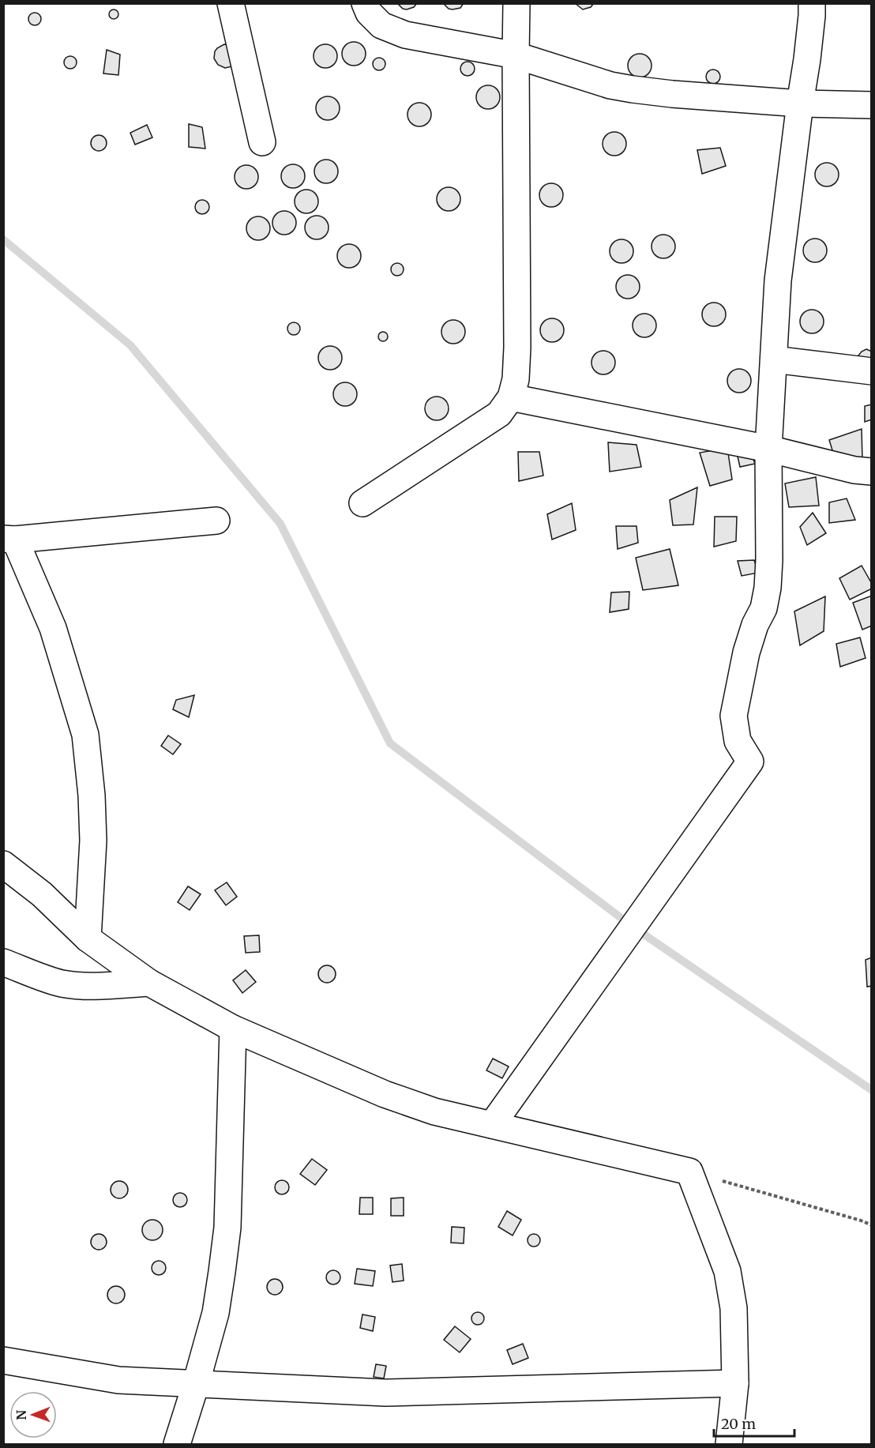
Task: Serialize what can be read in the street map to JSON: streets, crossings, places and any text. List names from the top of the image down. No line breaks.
{"scale_bar":"20 m","north":"left"}
